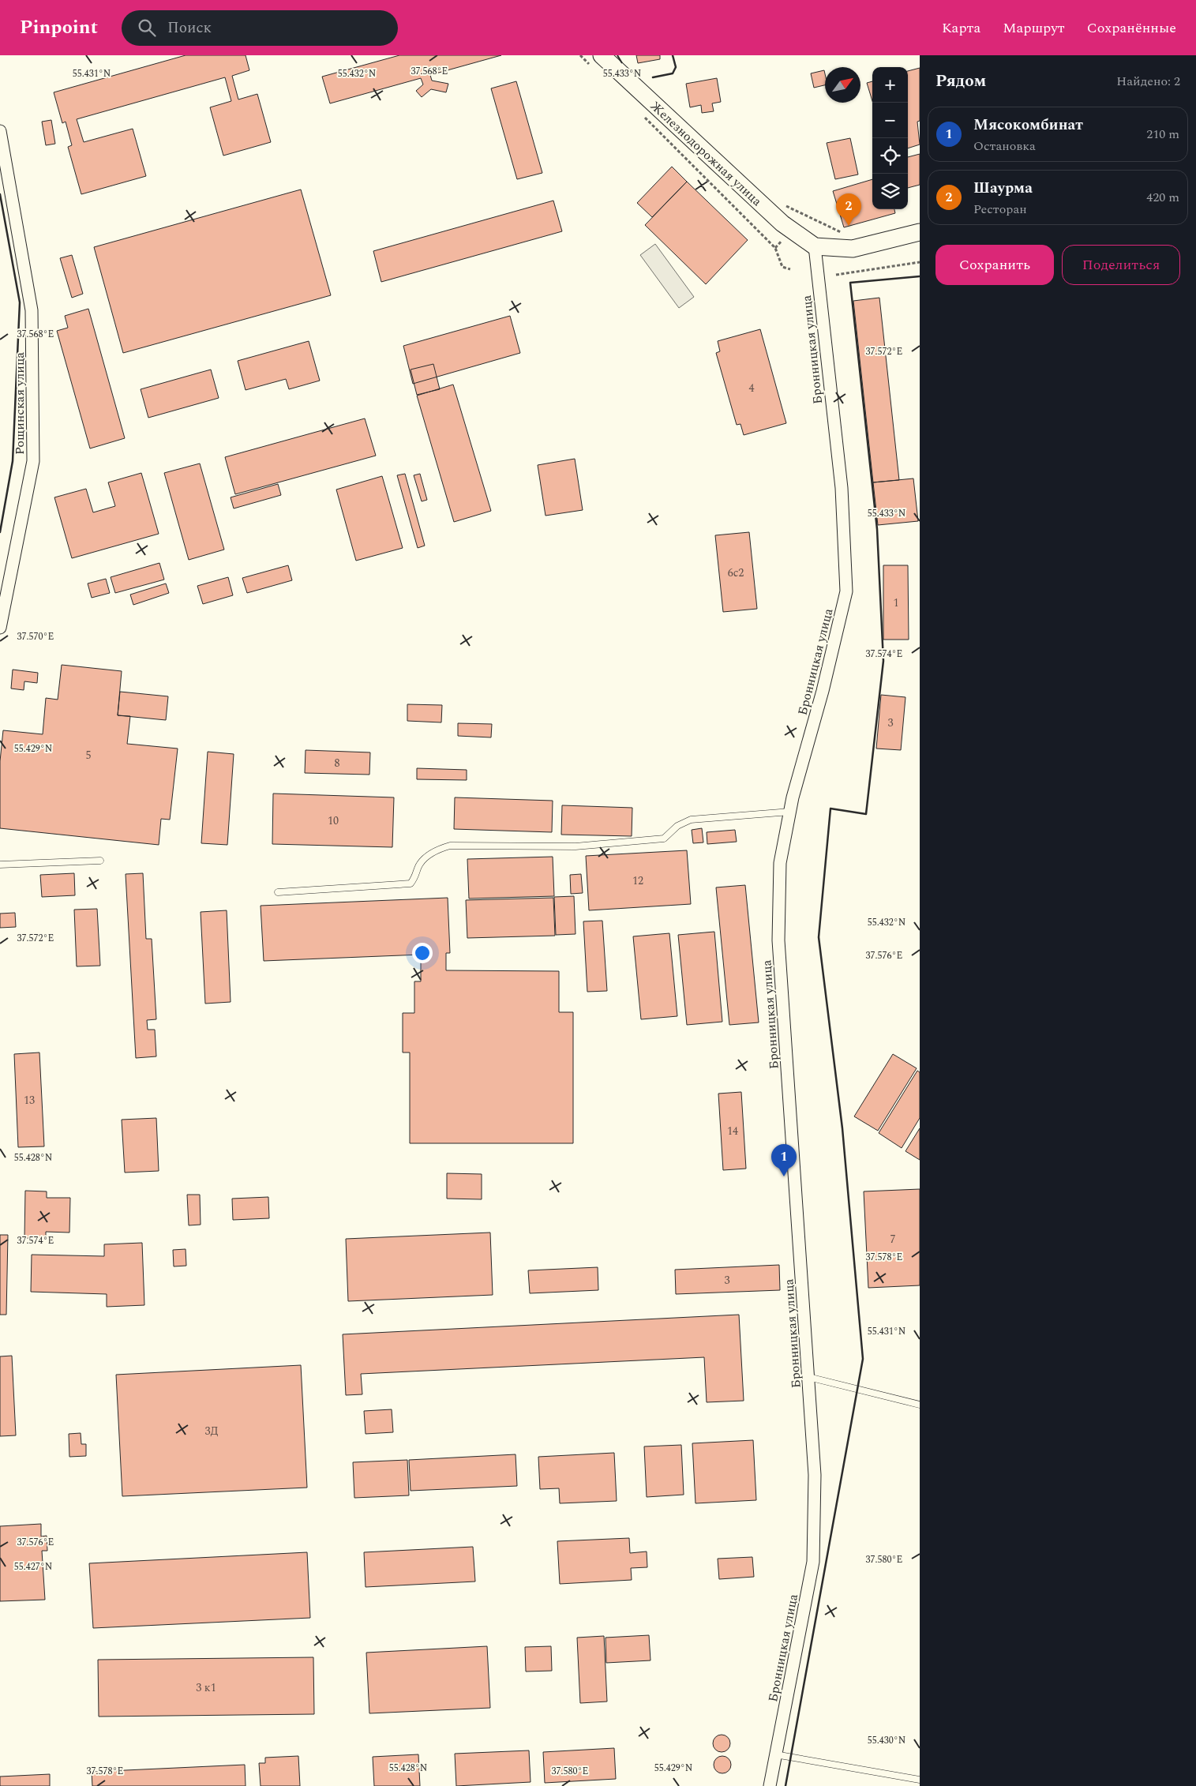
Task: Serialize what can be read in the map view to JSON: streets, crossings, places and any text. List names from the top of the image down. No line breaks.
{"streets":{"main road":["Железнодорожная улица"],"street":["Бронницкая улица","Рощинская улица"]},"crossings":[["Железнодорожная улица","Бронницкая улица"]],"house_numbers":["4","6с2","1","3","5","8","10","12","13","14","7","3","3Д","3 к1"],"north":"top right","page":{"header":"Pinpoint","search":"Поиск","nav":["Карта","Маршрут","Сохранённые"],"heading":["Рядом","Найдено: 2"],"map_buttons":["+","−"],"list":[{"mark":"1","name":"Мясокомбинат","note":"Остановка","value":"210 m"},{"mark":"2","name":"Шаурма","note":"Ресторан","value":"420 m"}],"pins":["2","1"],"buttons":["Сохранить","Поделиться"]},"coordinates":["37.568°E","55.431°N","55.432°N","55.433°N","37.572°E","37.570°E","37.574°E","55.429°N","37.576°E","55.428°N","37.578°E","37.580°E","55.427°N","55.430°N"]}
